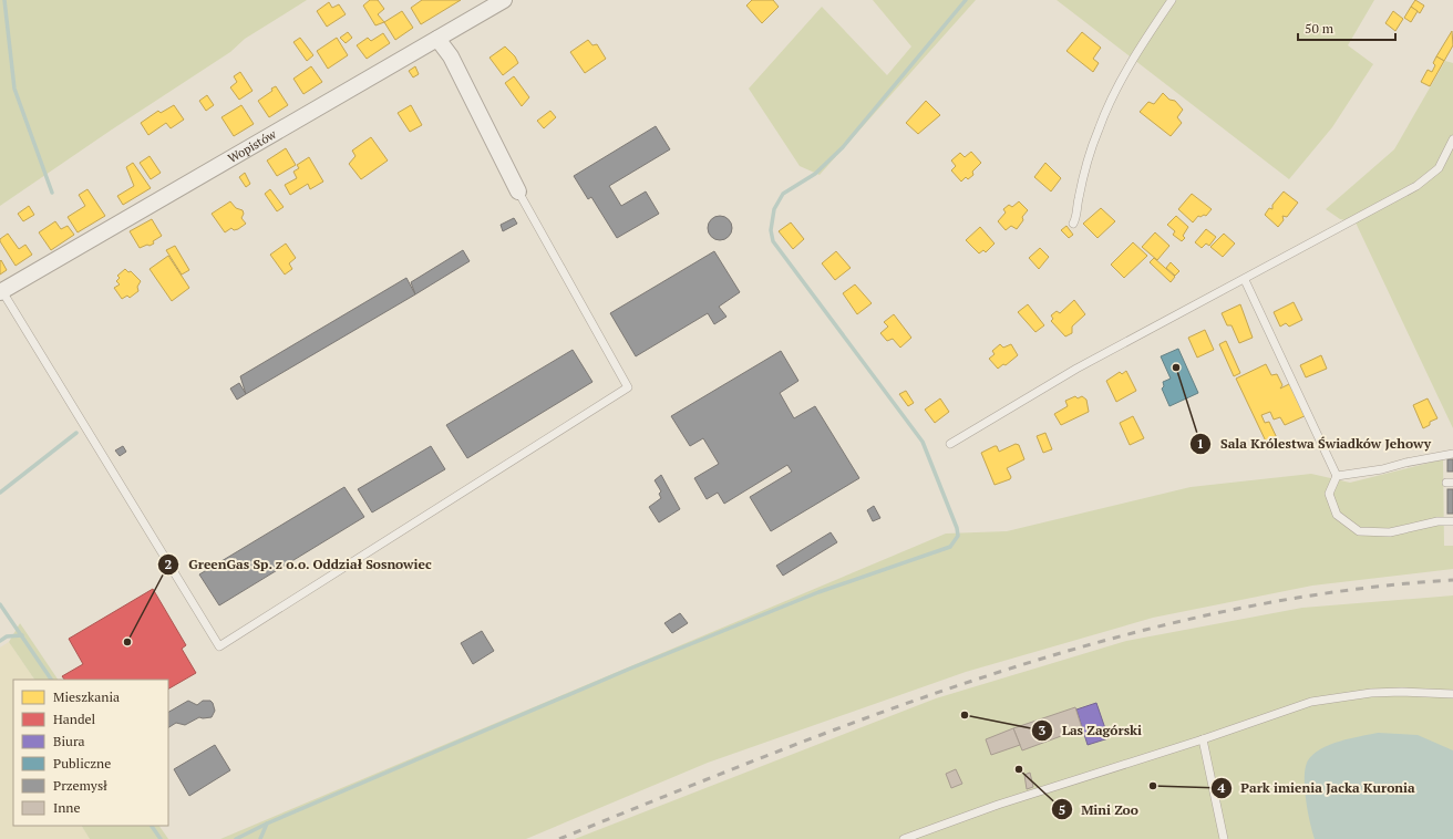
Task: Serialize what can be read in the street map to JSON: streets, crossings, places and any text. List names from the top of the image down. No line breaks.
{"streets":{"street":["Wopistów"]},"places":["Sala Królestwa Świadków Jehowy","GreenGas Sp. z o.o. Oddział Sosnowiec","Las Zagórski","Mini Zoo","Park imienia Jacka Kuronia"],"legend":["Mieszkania","Handel","Biura","Publiczne","Przemysł","Inne"],"scale_bar":"50 m"}
